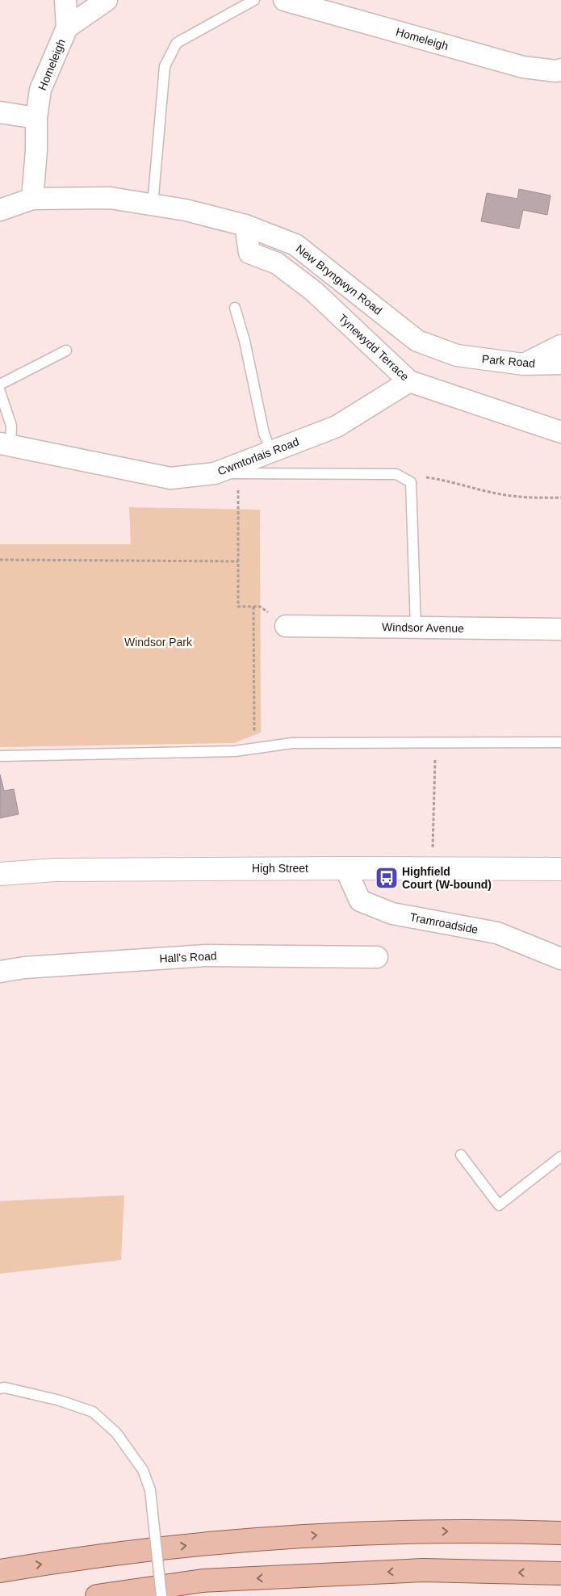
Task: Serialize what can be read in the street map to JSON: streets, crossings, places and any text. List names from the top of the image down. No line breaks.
{"streets":{"street":["Homeleigh","New Bryngwyn Road","Tynewydd Terrace","Park Road","Cwmtorlais Road","Windsor Avenue","High Street","Tramroadside","Hall's Road"]},"crossings":[["Homeleigh","New Bryngwyn Road"],["New Bryngwyn Road","Tynewydd Terrace"],["New Bryngwyn Road","Park Road"],["Tynewydd Terrace","Cwmtorlais Road"],["High Street","Tramroadside"]],"parks":["Windsor Park"],"places":{"bus stop":["Highfield Court (W-bound)"]}}
